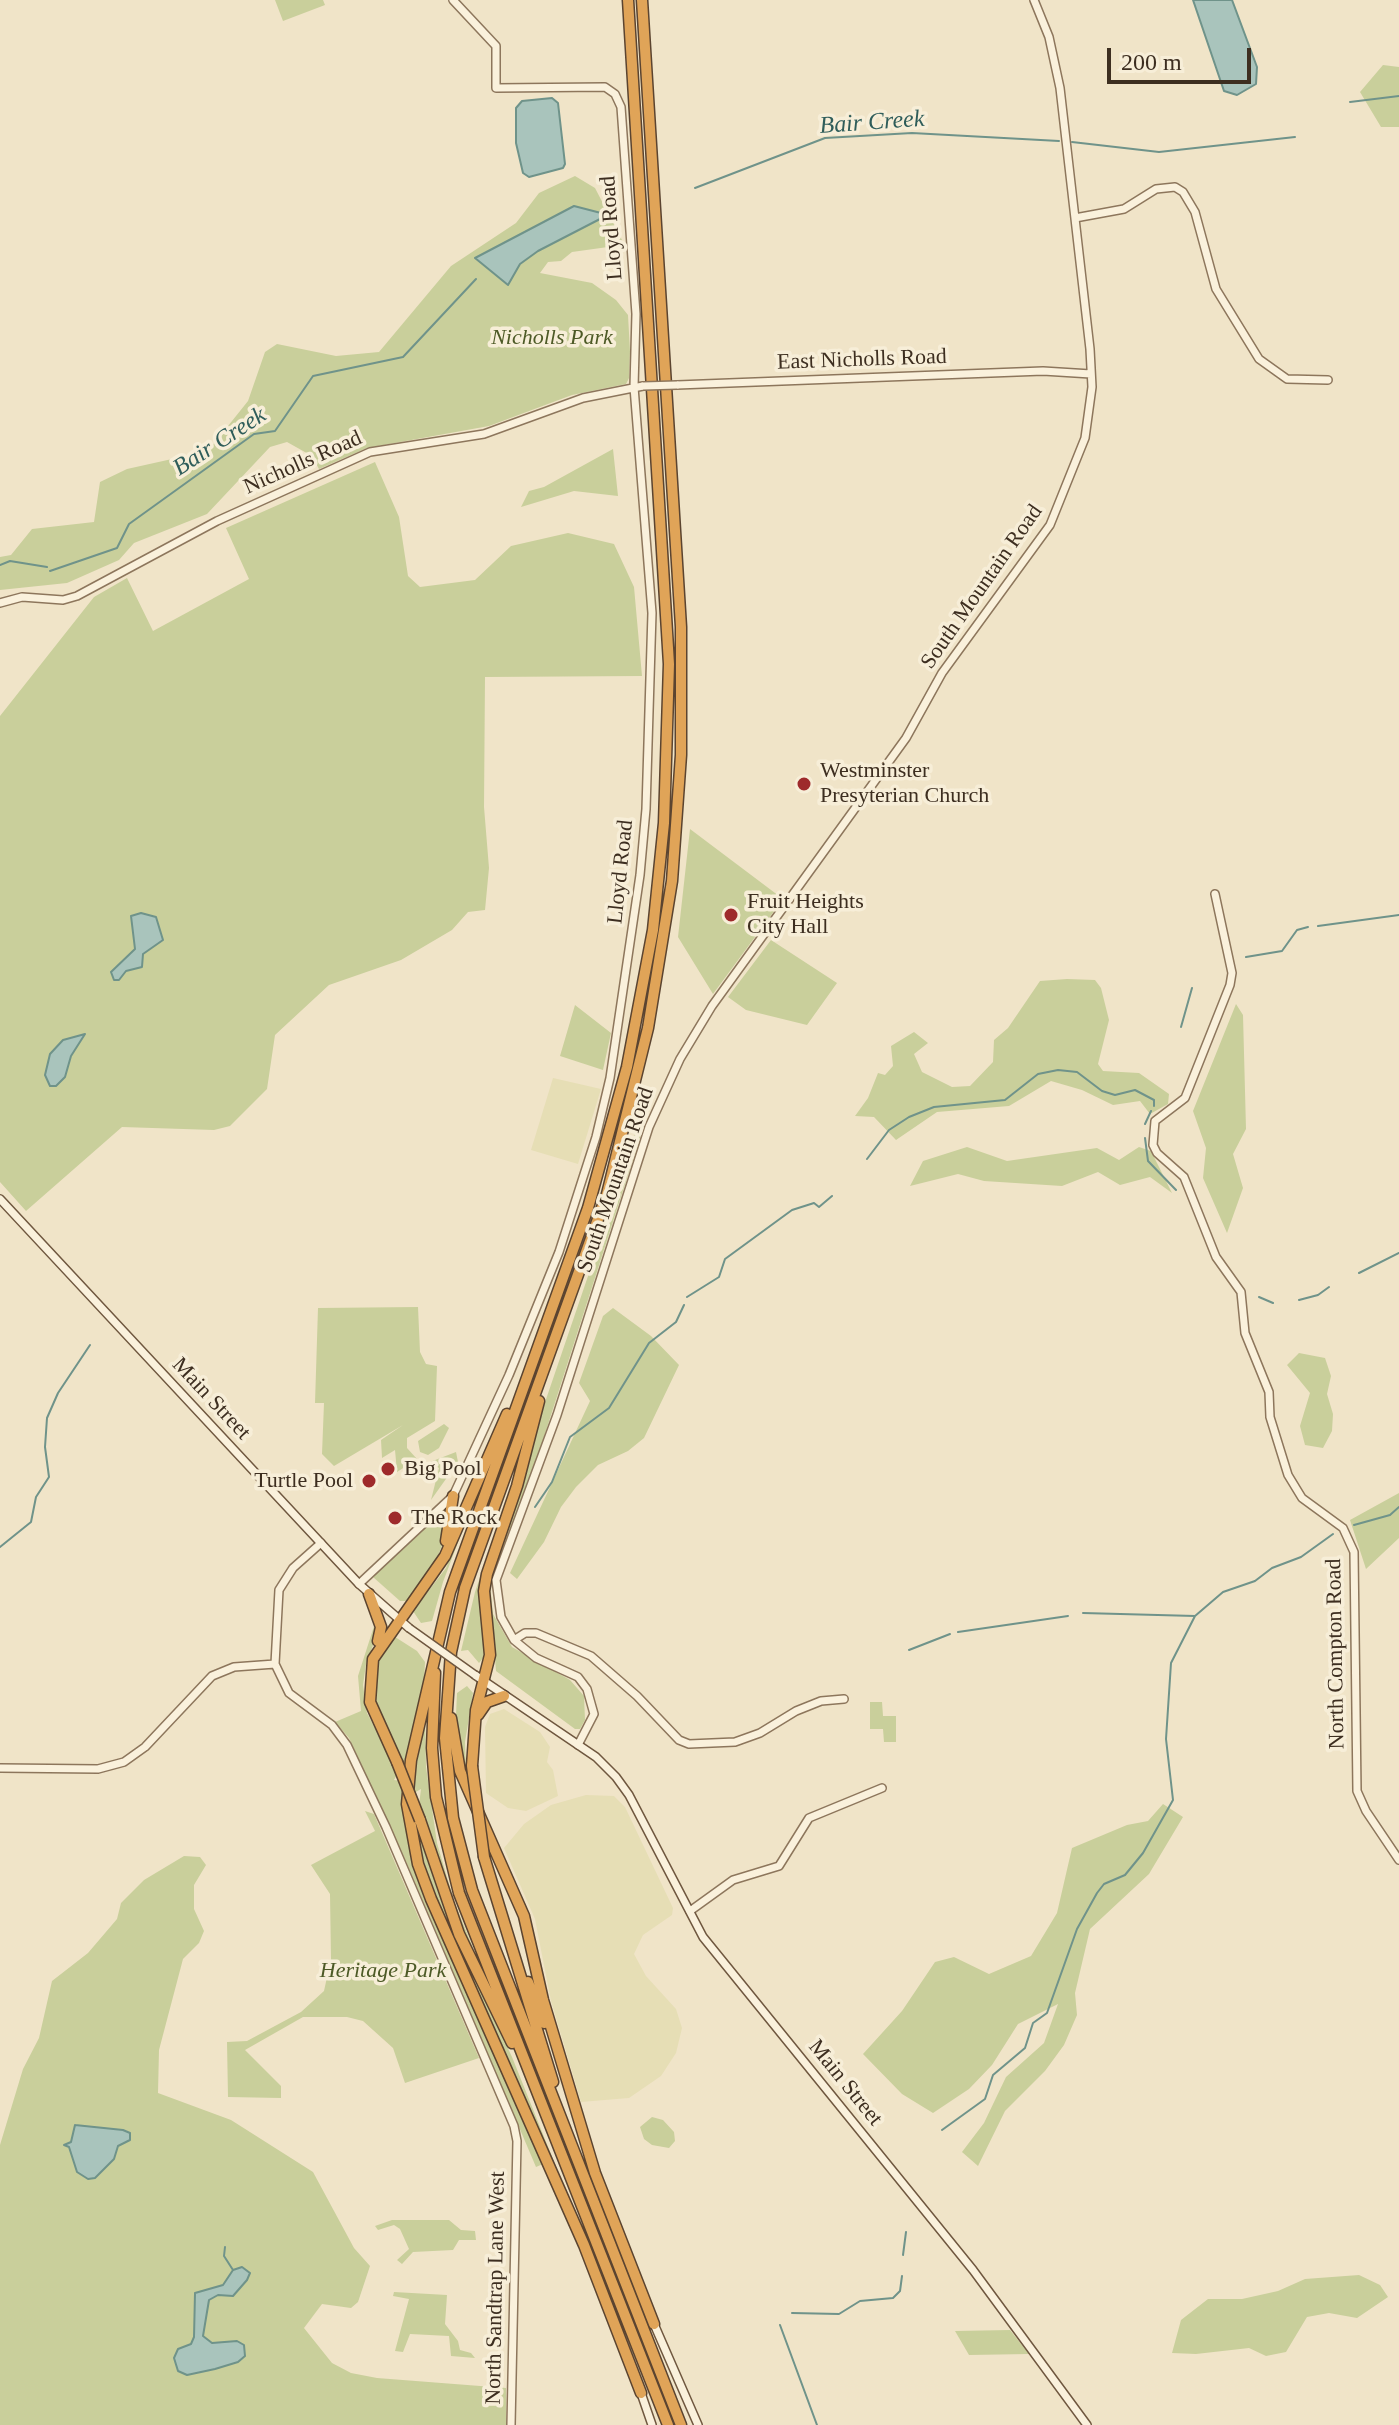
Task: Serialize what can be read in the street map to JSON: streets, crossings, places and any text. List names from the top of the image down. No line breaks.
{"streets":{"street":["Lloyd Road","East Nicholls Road","Nicholls Road","South Mountain Road","Main Street","North Compton Road","North Sandtrap Lane West"]},"crossings":[["Lloyd Road","East Nicholls Road"],["Lloyd Road","Nicholls Road"],["Lloyd Road","Main Street"],["East Nicholls Road","Nicholls Road"],["East Nicholls Road","South Mountain Road"]],"water":["Bair Creek"],"parks":["Nicholls Park","Heritage Park"],"places":["Westminster Presyterian Church","Fruit Heights City Hall","Big Pool","Turtle Pool","The Rock"],"scale_bar":"200 m"}
